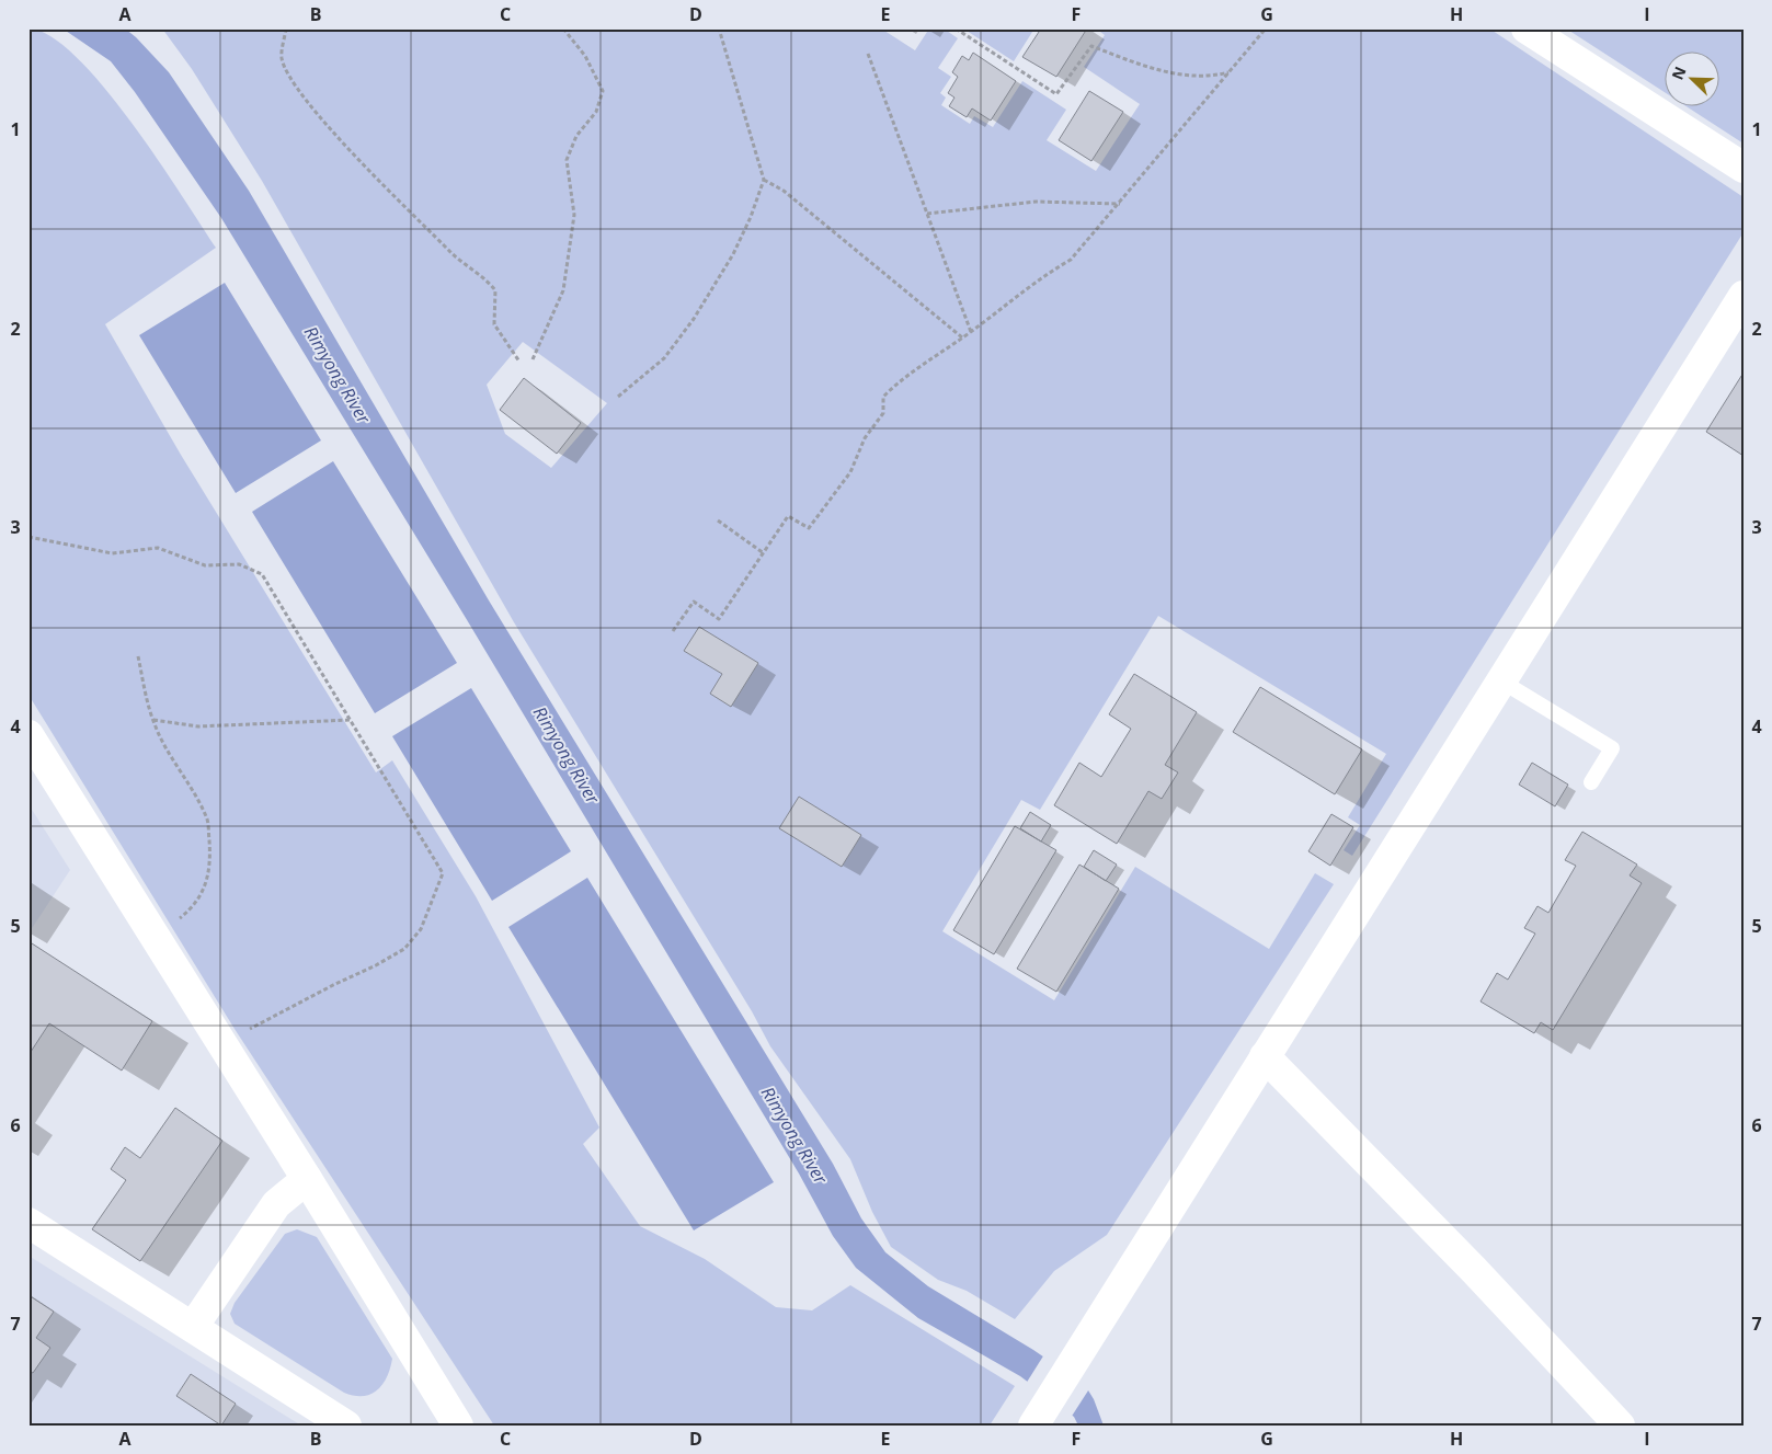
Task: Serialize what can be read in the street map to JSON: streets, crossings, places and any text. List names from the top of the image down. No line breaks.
{"water":["Rimyong River"],"north":"top left","grid":{"columns":["A","B","C","D","E","F","G","H","I"],"rows":["1","2","3","4","5","6","7"]}}
